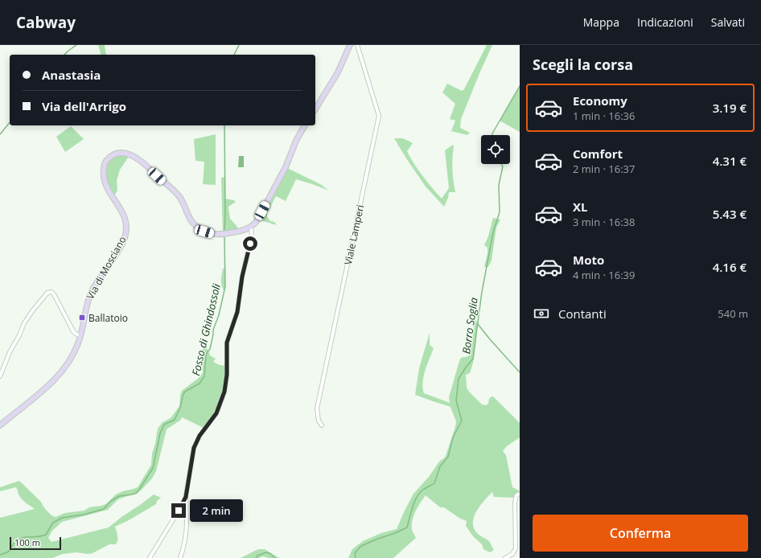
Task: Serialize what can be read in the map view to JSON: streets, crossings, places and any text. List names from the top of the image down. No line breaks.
{"streets":{"main road":["Via di Mosciano"],"street":["Viale Lamperi"]},"water":["Borro Soglia","Fosso di Ghindossoli"],"places":{"transit":["Ballatoio"]},"scale_bar":"100 m","page":{"header":"Cabway","nav":["Mappa","Indicazioni","Salvati"],"heading":"Scegli la corsa","banner":["Anastasia","Via dell'Arrigo"],"list":[{"name":"Economy","note":"1 min · 16:36","value":"3.19 €"},{"name":"Comfort","note":"2 min · 16:37","value":"4.31 €"},{"name":"XL","note":"3 min · 16:38","value":"5.43 €"},{"name":"Moto","note":"4 min · 16:39","value":"4.16 €"}],"pay":["Contanti","540 m"],"bubble":"2 min","buttons":"Conferma","scale":"100 m"}}
